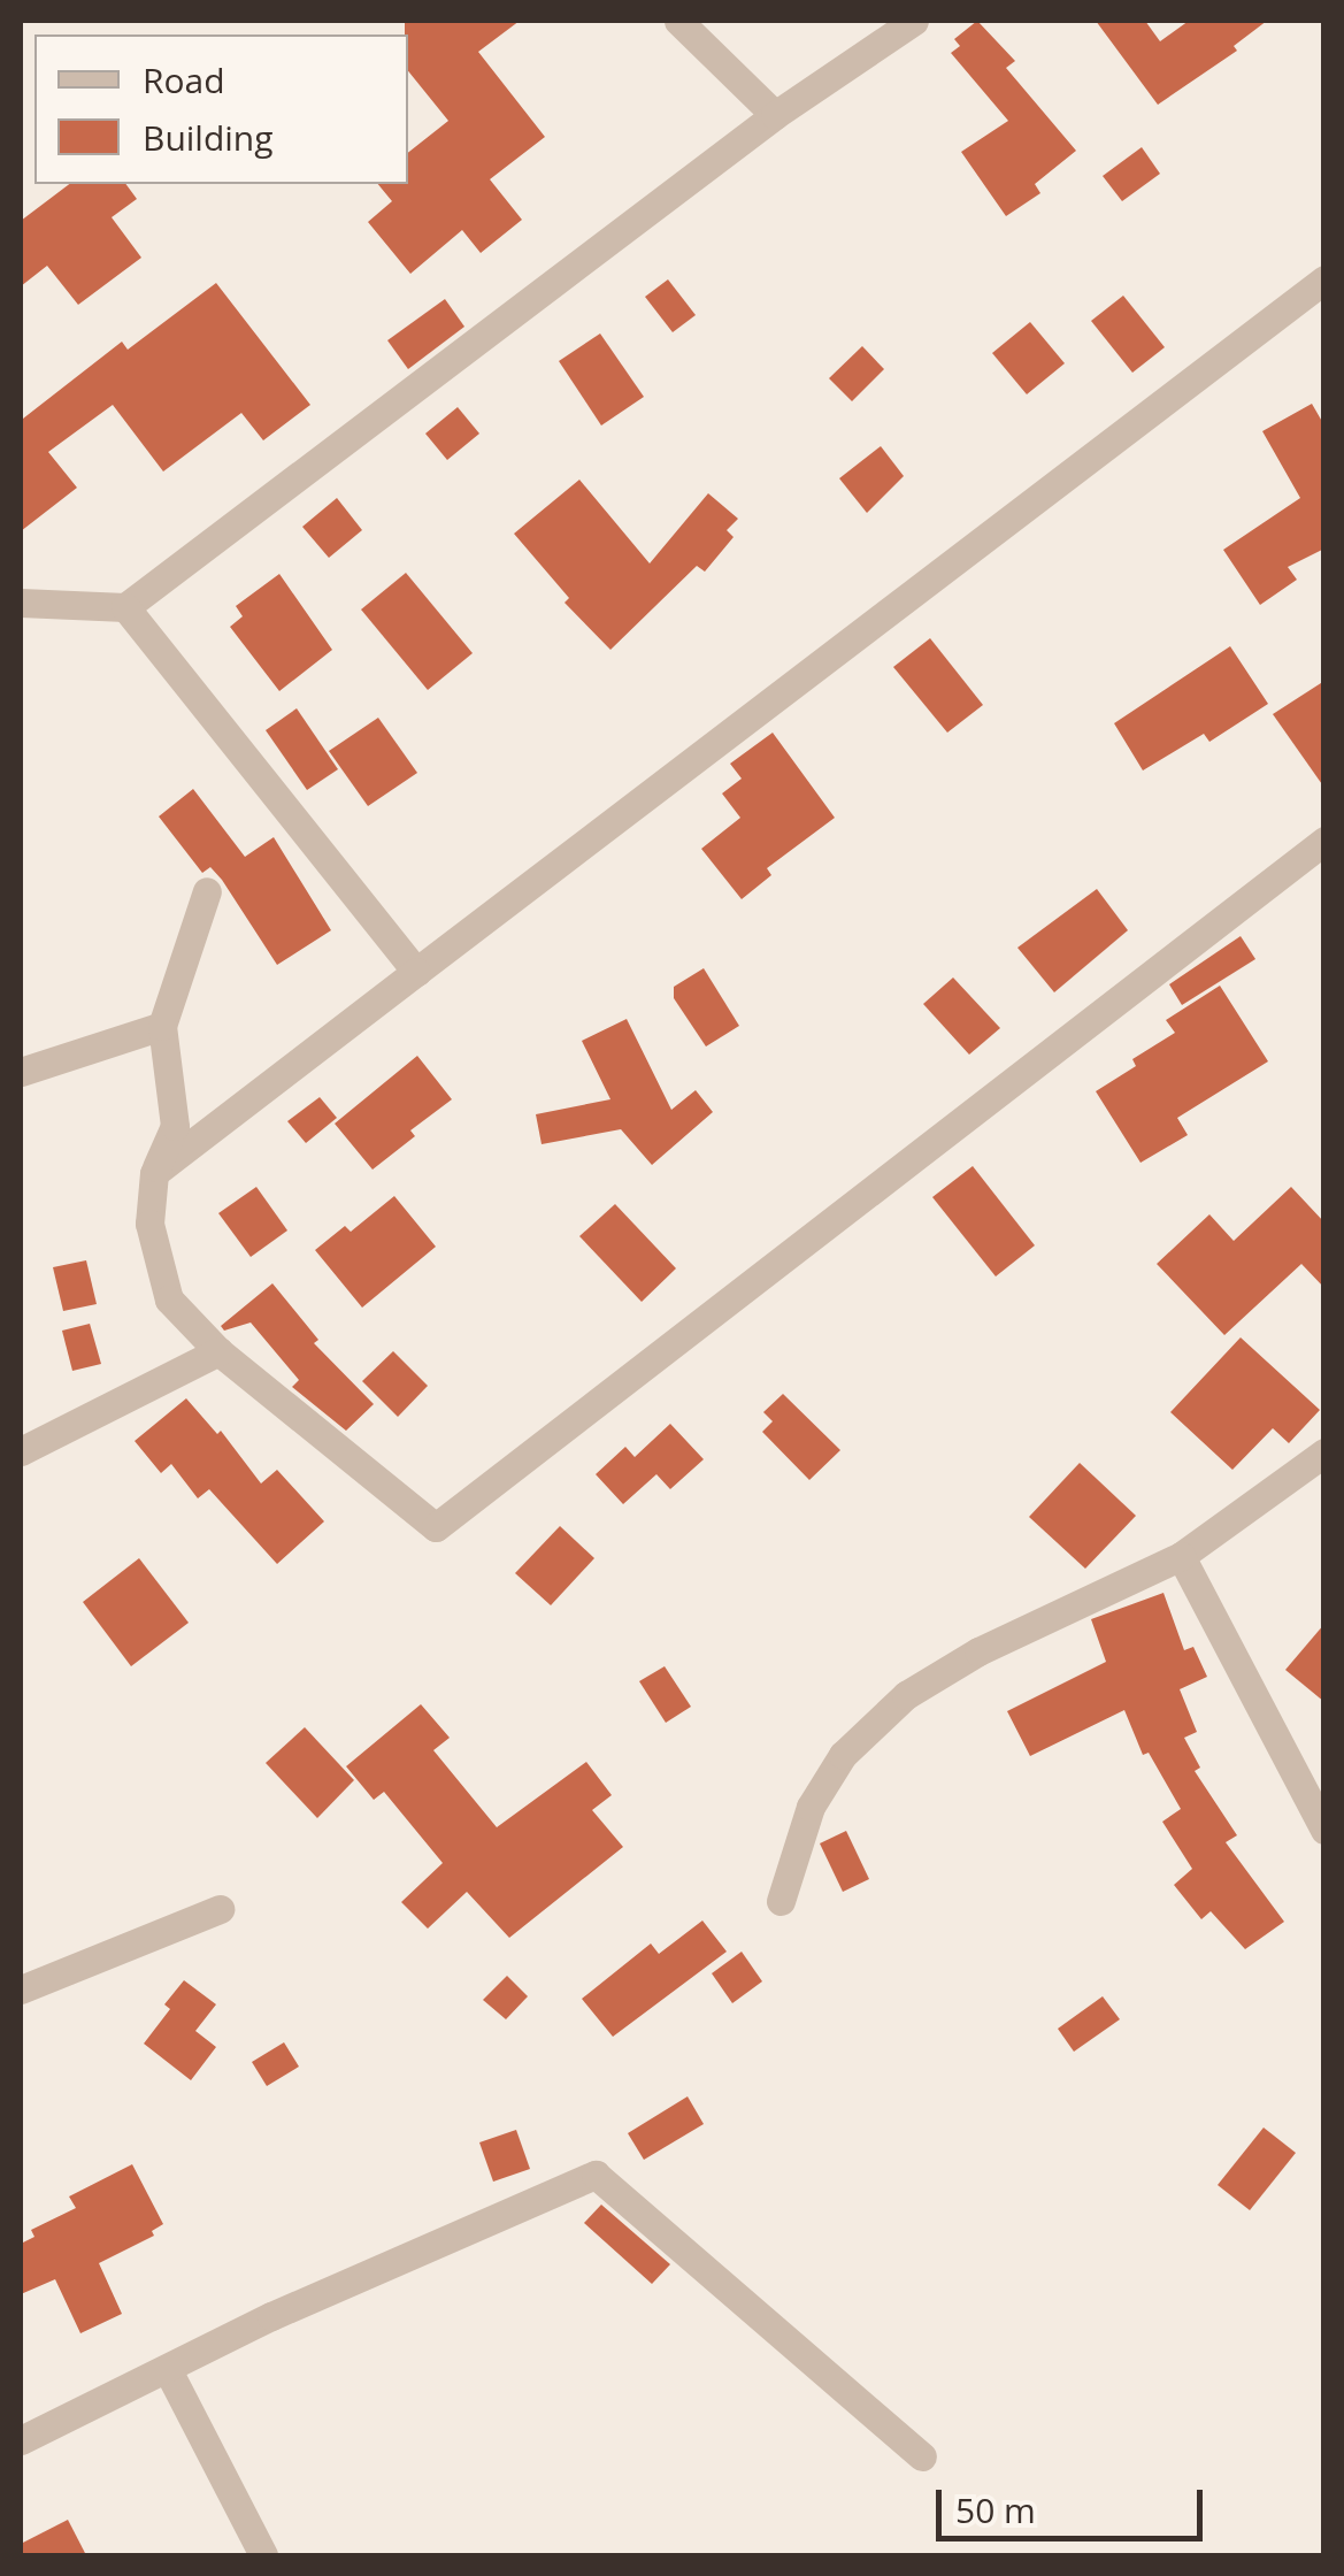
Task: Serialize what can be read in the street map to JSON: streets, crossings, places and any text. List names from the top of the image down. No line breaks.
{"legend":["Road","Building"],"scale_bar":"50 m"}
